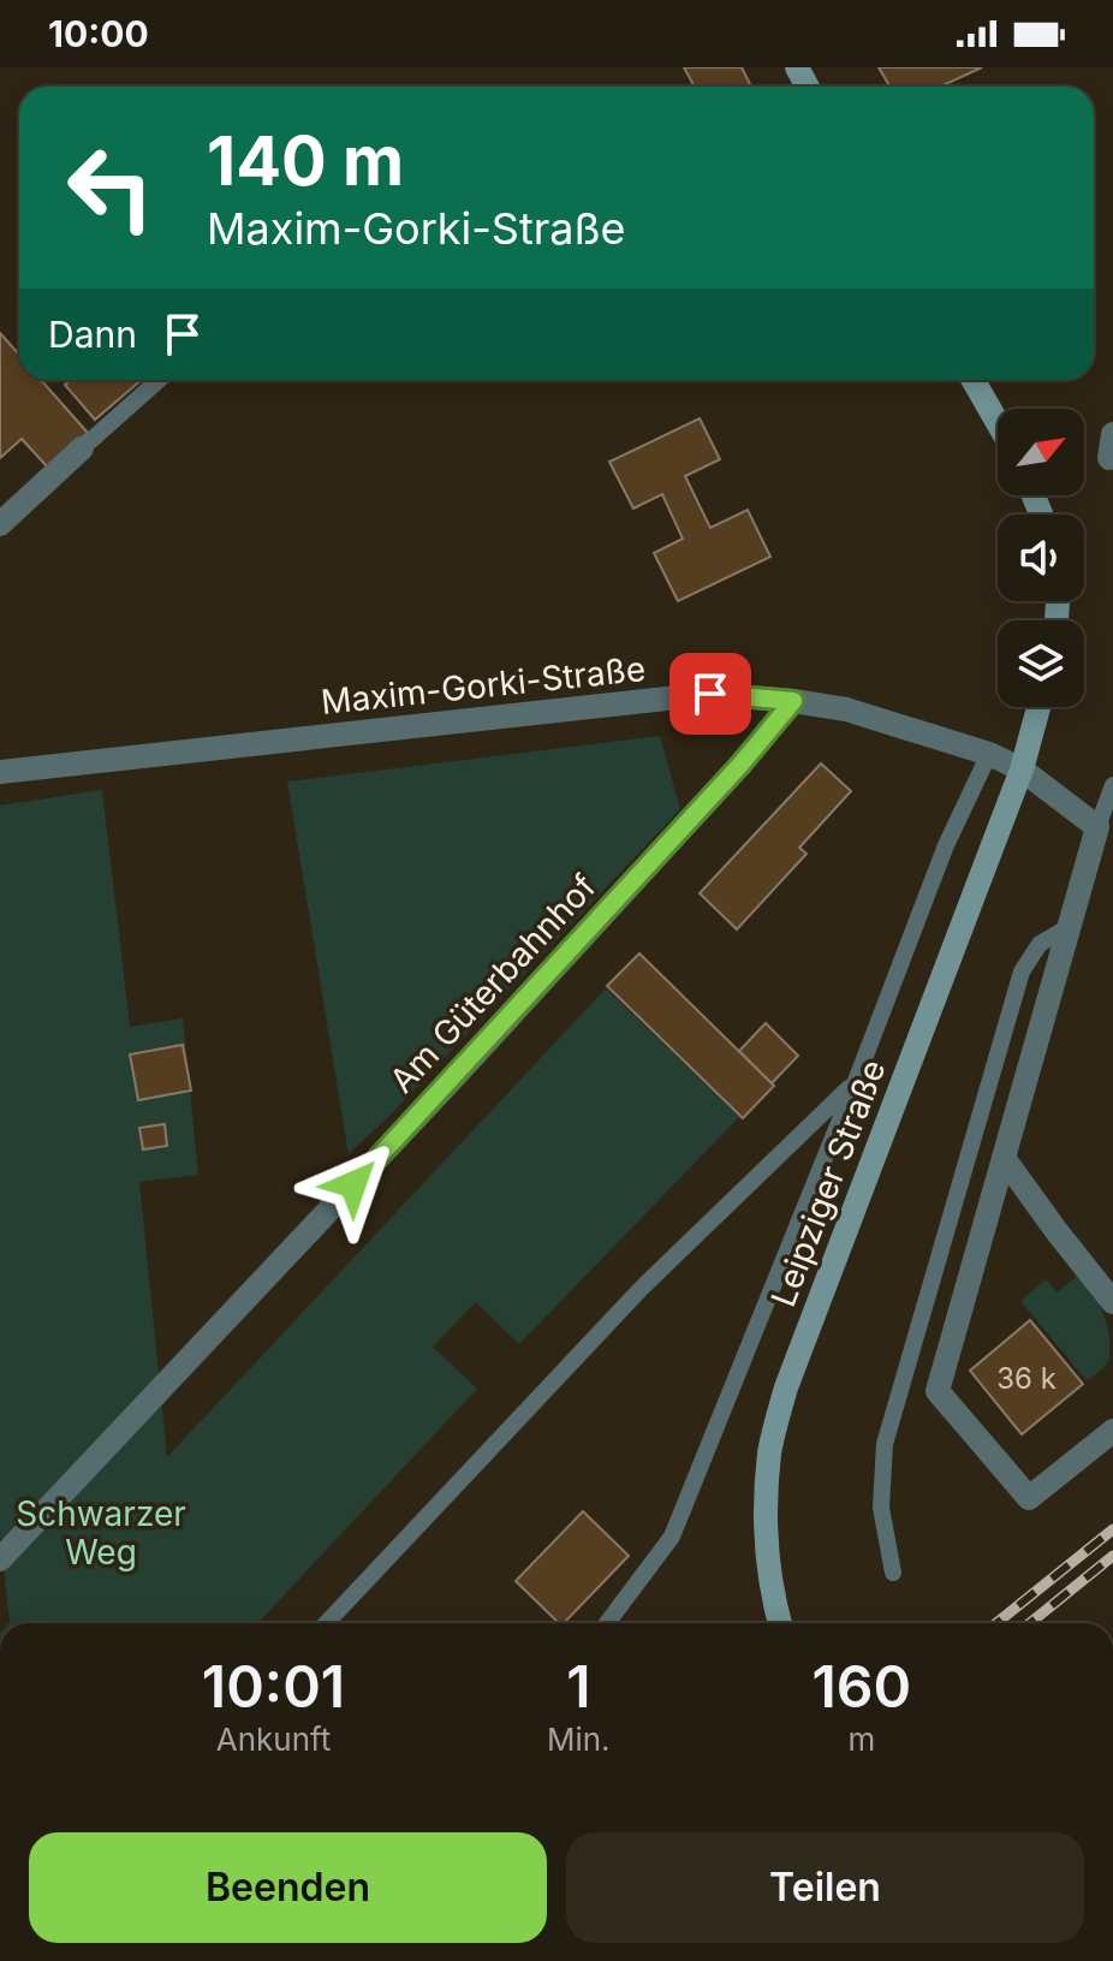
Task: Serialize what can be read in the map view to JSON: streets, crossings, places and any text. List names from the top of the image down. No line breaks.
{"streets":{"main road":["Leipziger Straße"],"street":["Maxim-Gorki-Straße","Am Güterbahnhof"]},"crossings":[["Maxim-Gorki-Straße","Am Güterbahnhof"],["Maxim-Gorki-Straße","Leipziger Straße"]],"parks":["Schwarzer Weg"],"house_numbers":["36 k"],"north":"top right","page":{"status":"10:00","turn":["140 m","Maxim-Gorki-Straße"],"then":"Dann","eta":["10:01","Ankunft","1","Min.","160","m"],"buttons":["Beenden","Teilen"]}}
